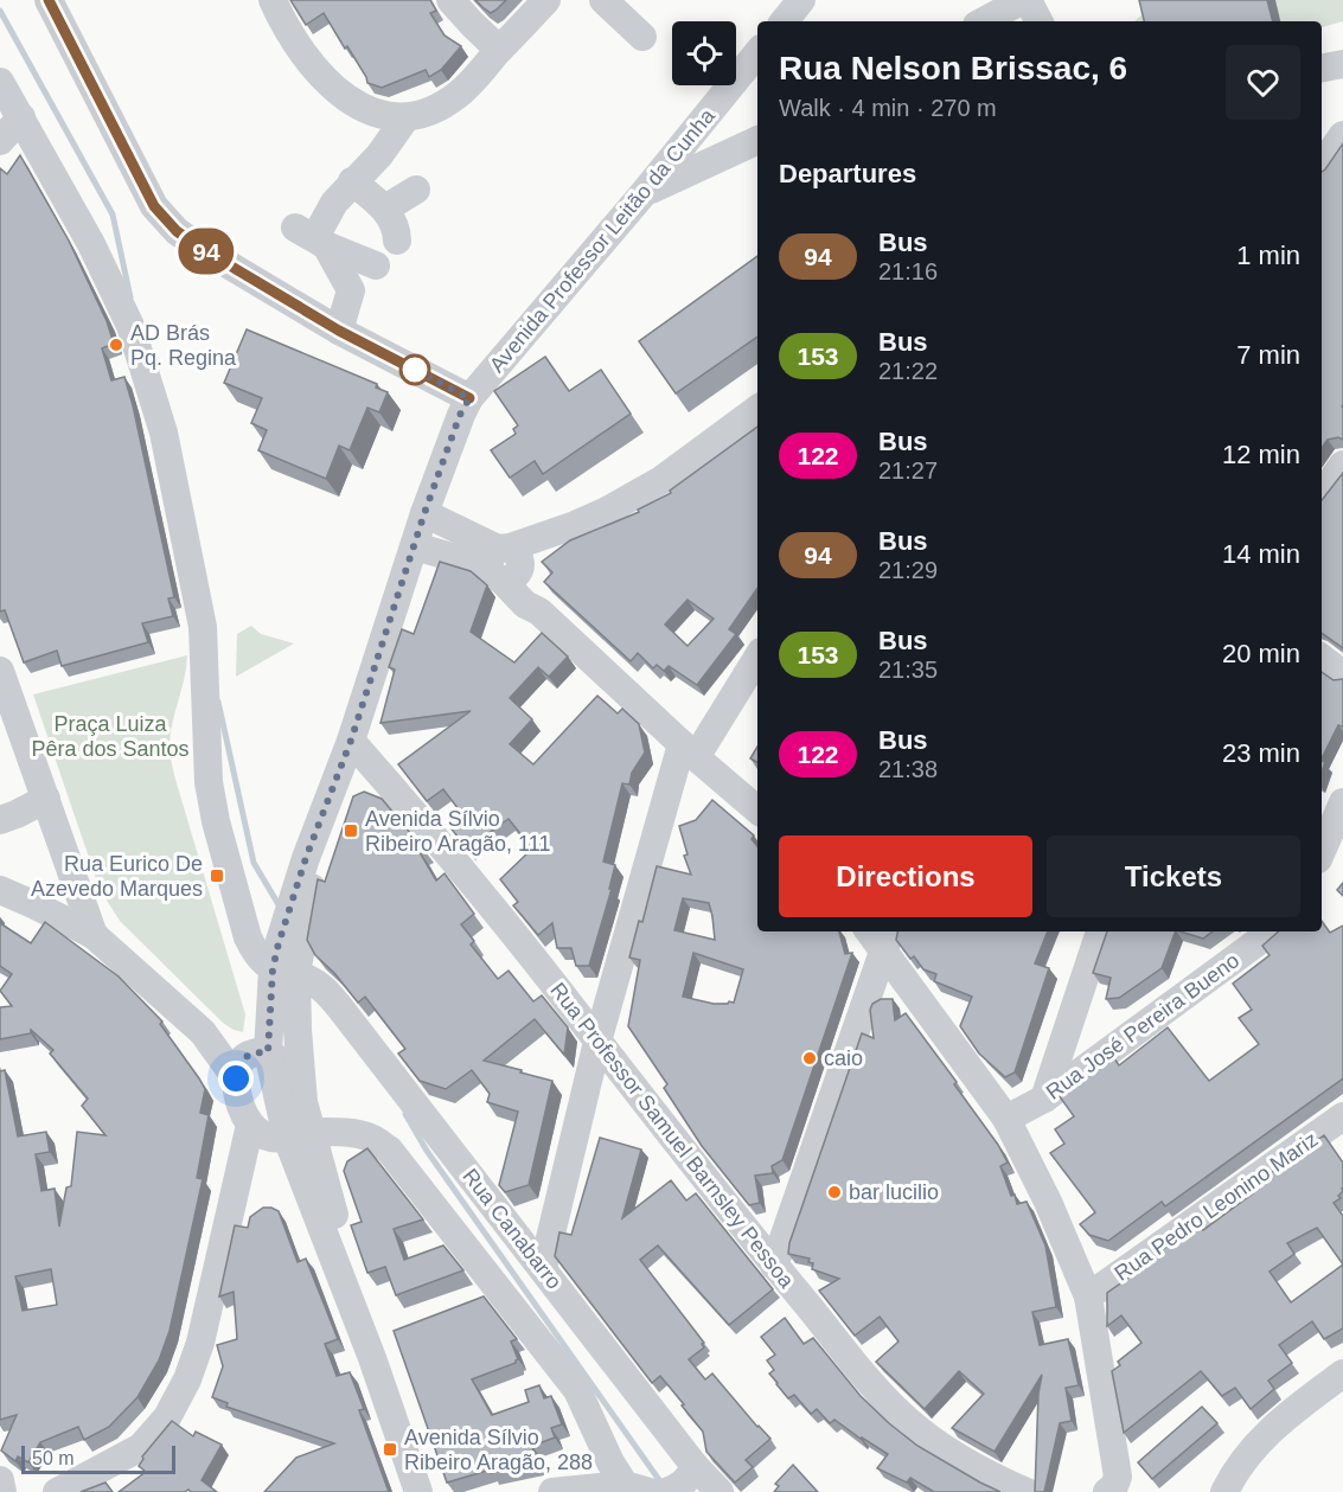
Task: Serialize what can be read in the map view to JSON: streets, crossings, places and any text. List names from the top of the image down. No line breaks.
{"streets":{"street":["Avenida Professor Leitão da Cunha","Rua José Pereira Bueno","Rua Professor Samuel Barnsley Pessoa","Rua Pedro Leonino Mariz","Rua Canabarro"]},"crossings":[["Avenida Professor Leitão da Cunha","Rua Professor Samuel Barnsley Pessoa"],["Avenida Professor Leitão da Cunha","Rua Canabarro"]],"parks":["Praça Luiza Pêra dos Santos"],"places":{"other":["AD Brás Pq. Regina","caio","bar lucilio"],"transit":["Avenida Sílvio Ribeiro Aragão, 111","Rua Eurico De Azevedo Marques","Avenida Sílvio Ribeiro Aragão, 288"]},"lines":["bus line 94"],"scale_bar":"50 m","page":{"on_map":"94","heading":[["Rua Nelson Brissac, 6","Walk · 4 min · 270 m"],"Departures"],"list":[{"mark":"94","name":"Bus","note":"21:16","value":"1 min"},{"mark":"153","name":"Bus","note":"21:22","value":"7 min"},{"mark":"122","name":"Bus","note":"21:27","value":"12 min"},{"mark":"94","name":"Bus","note":"21:29","value":"14 min"},{"mark":"153","name":"Bus","note":"21:35","value":"20 min"},{"mark":"122","name":"Bus","note":"21:38","value":"23 min"}],"buttons":["Directions","Tickets"],"scale":"50 m"}}
